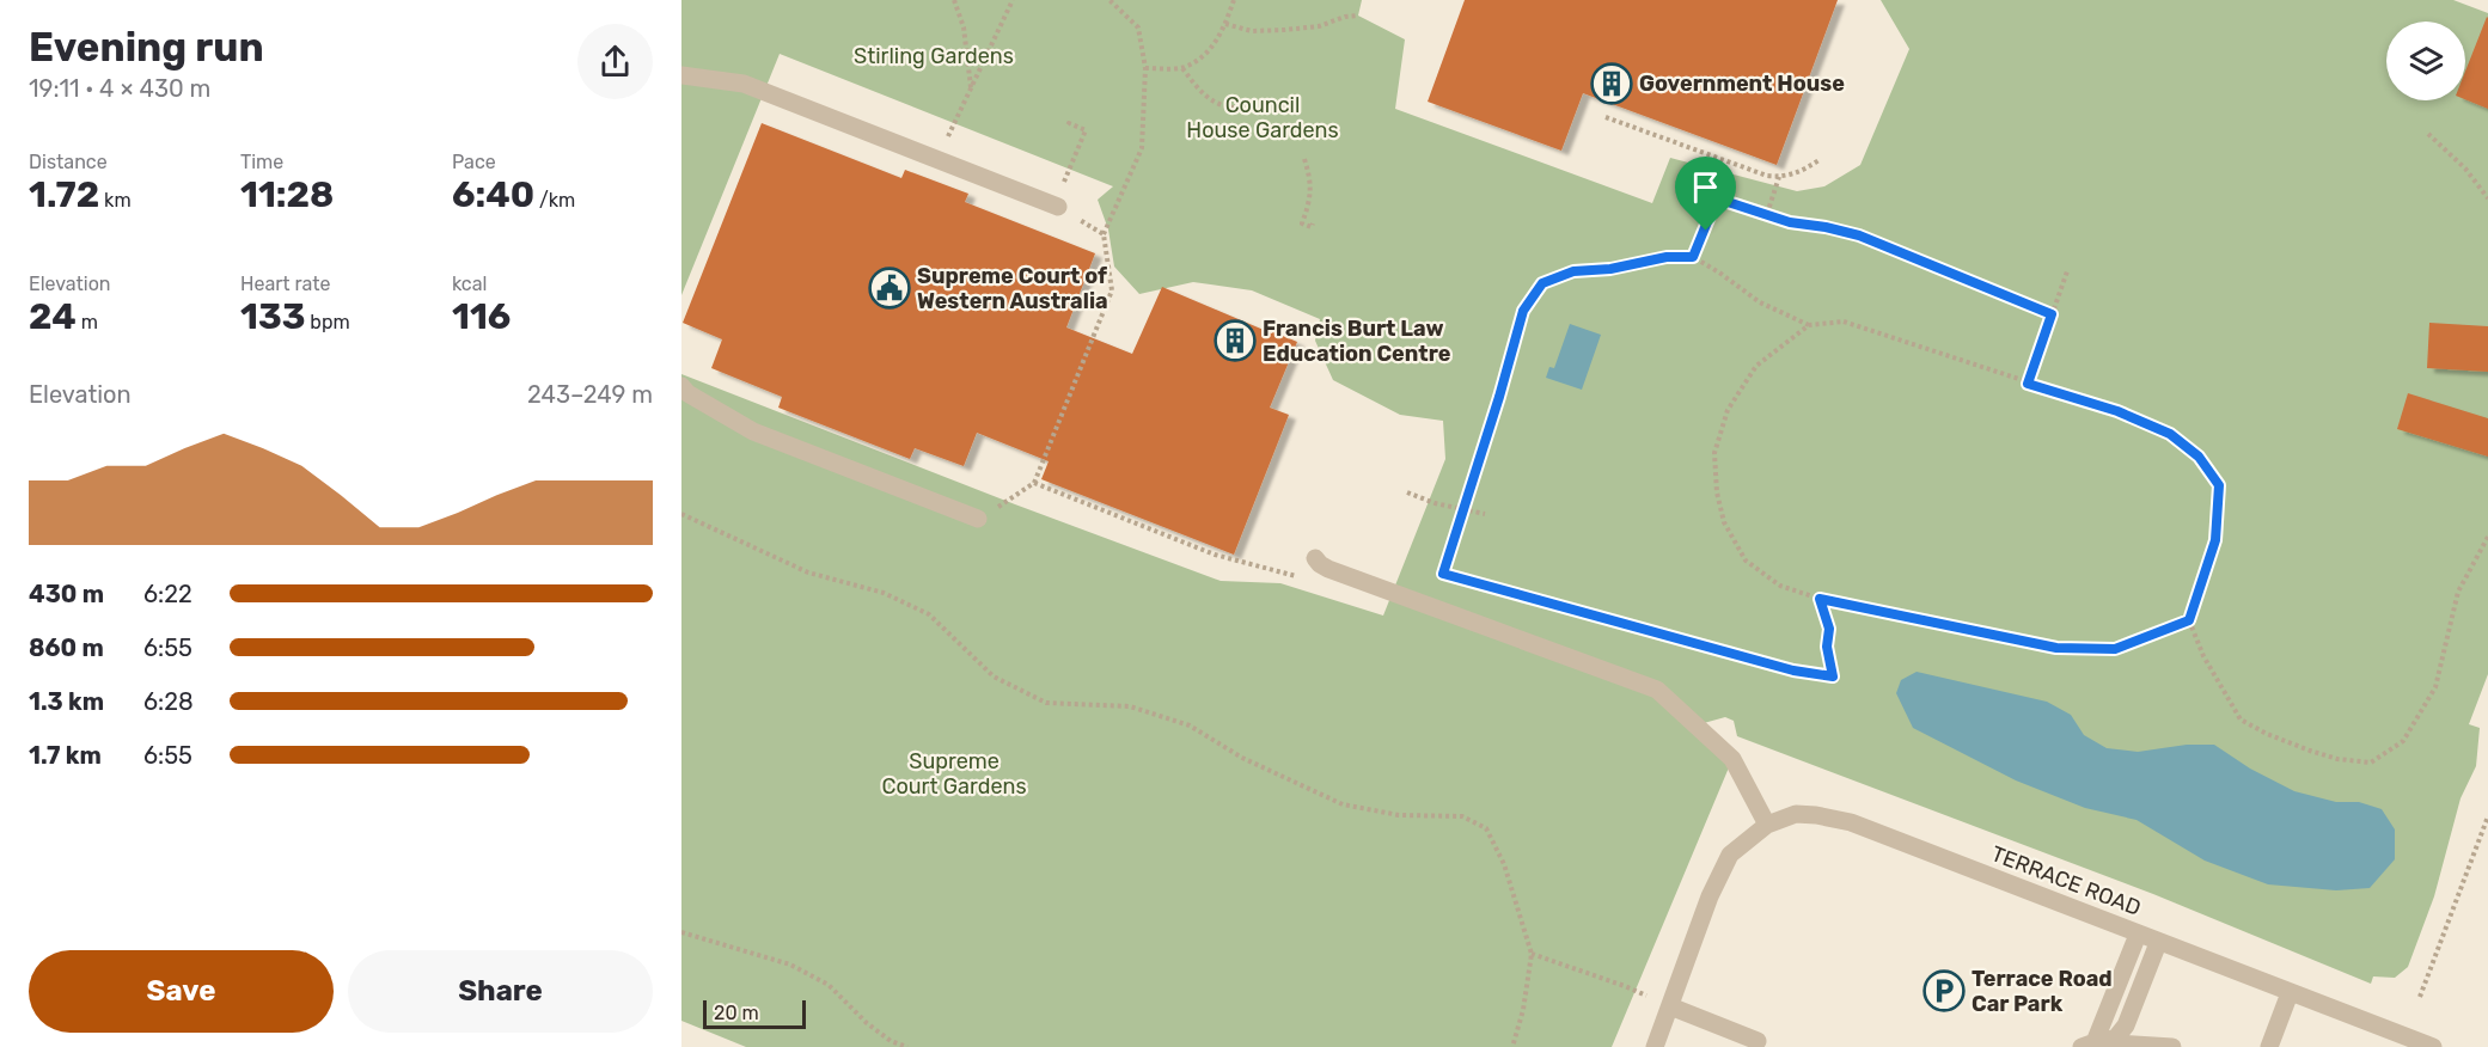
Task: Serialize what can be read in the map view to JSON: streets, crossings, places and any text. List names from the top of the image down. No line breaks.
{"streets":{"street":["TERRACE ROAD"]},"parks":["Stirling Gardens","Council House Gardens","Supreme Court Gardens"],"places":{"building":["Government House","Francis Burt Law Education Centre"],"public building":["Supreme Court of Western Australia"],"parking":["Terrace Road Car Park"]},"scale_bar":"20 m","page":{"heading":["Evening run","19:11 · 4 × 430 m"],"stats":[["Distance","1.72 km"],["Time","11:28"],["Pace","6:40 /km"],["Elevation","24 m"],["Heart rate","133 bpm"],["kcal","116"]],"chart":["Elevation","243–249 m"],"list":[{"name":"430 m","note":"6:22"},{"name":"860 m","note":"6:55"},{"name":"1.3 km","note":"6:28"},{"name":"1.7 km","note":"6:55"}],"buttons":["Save","Share"],"scale":"20 m"}}
